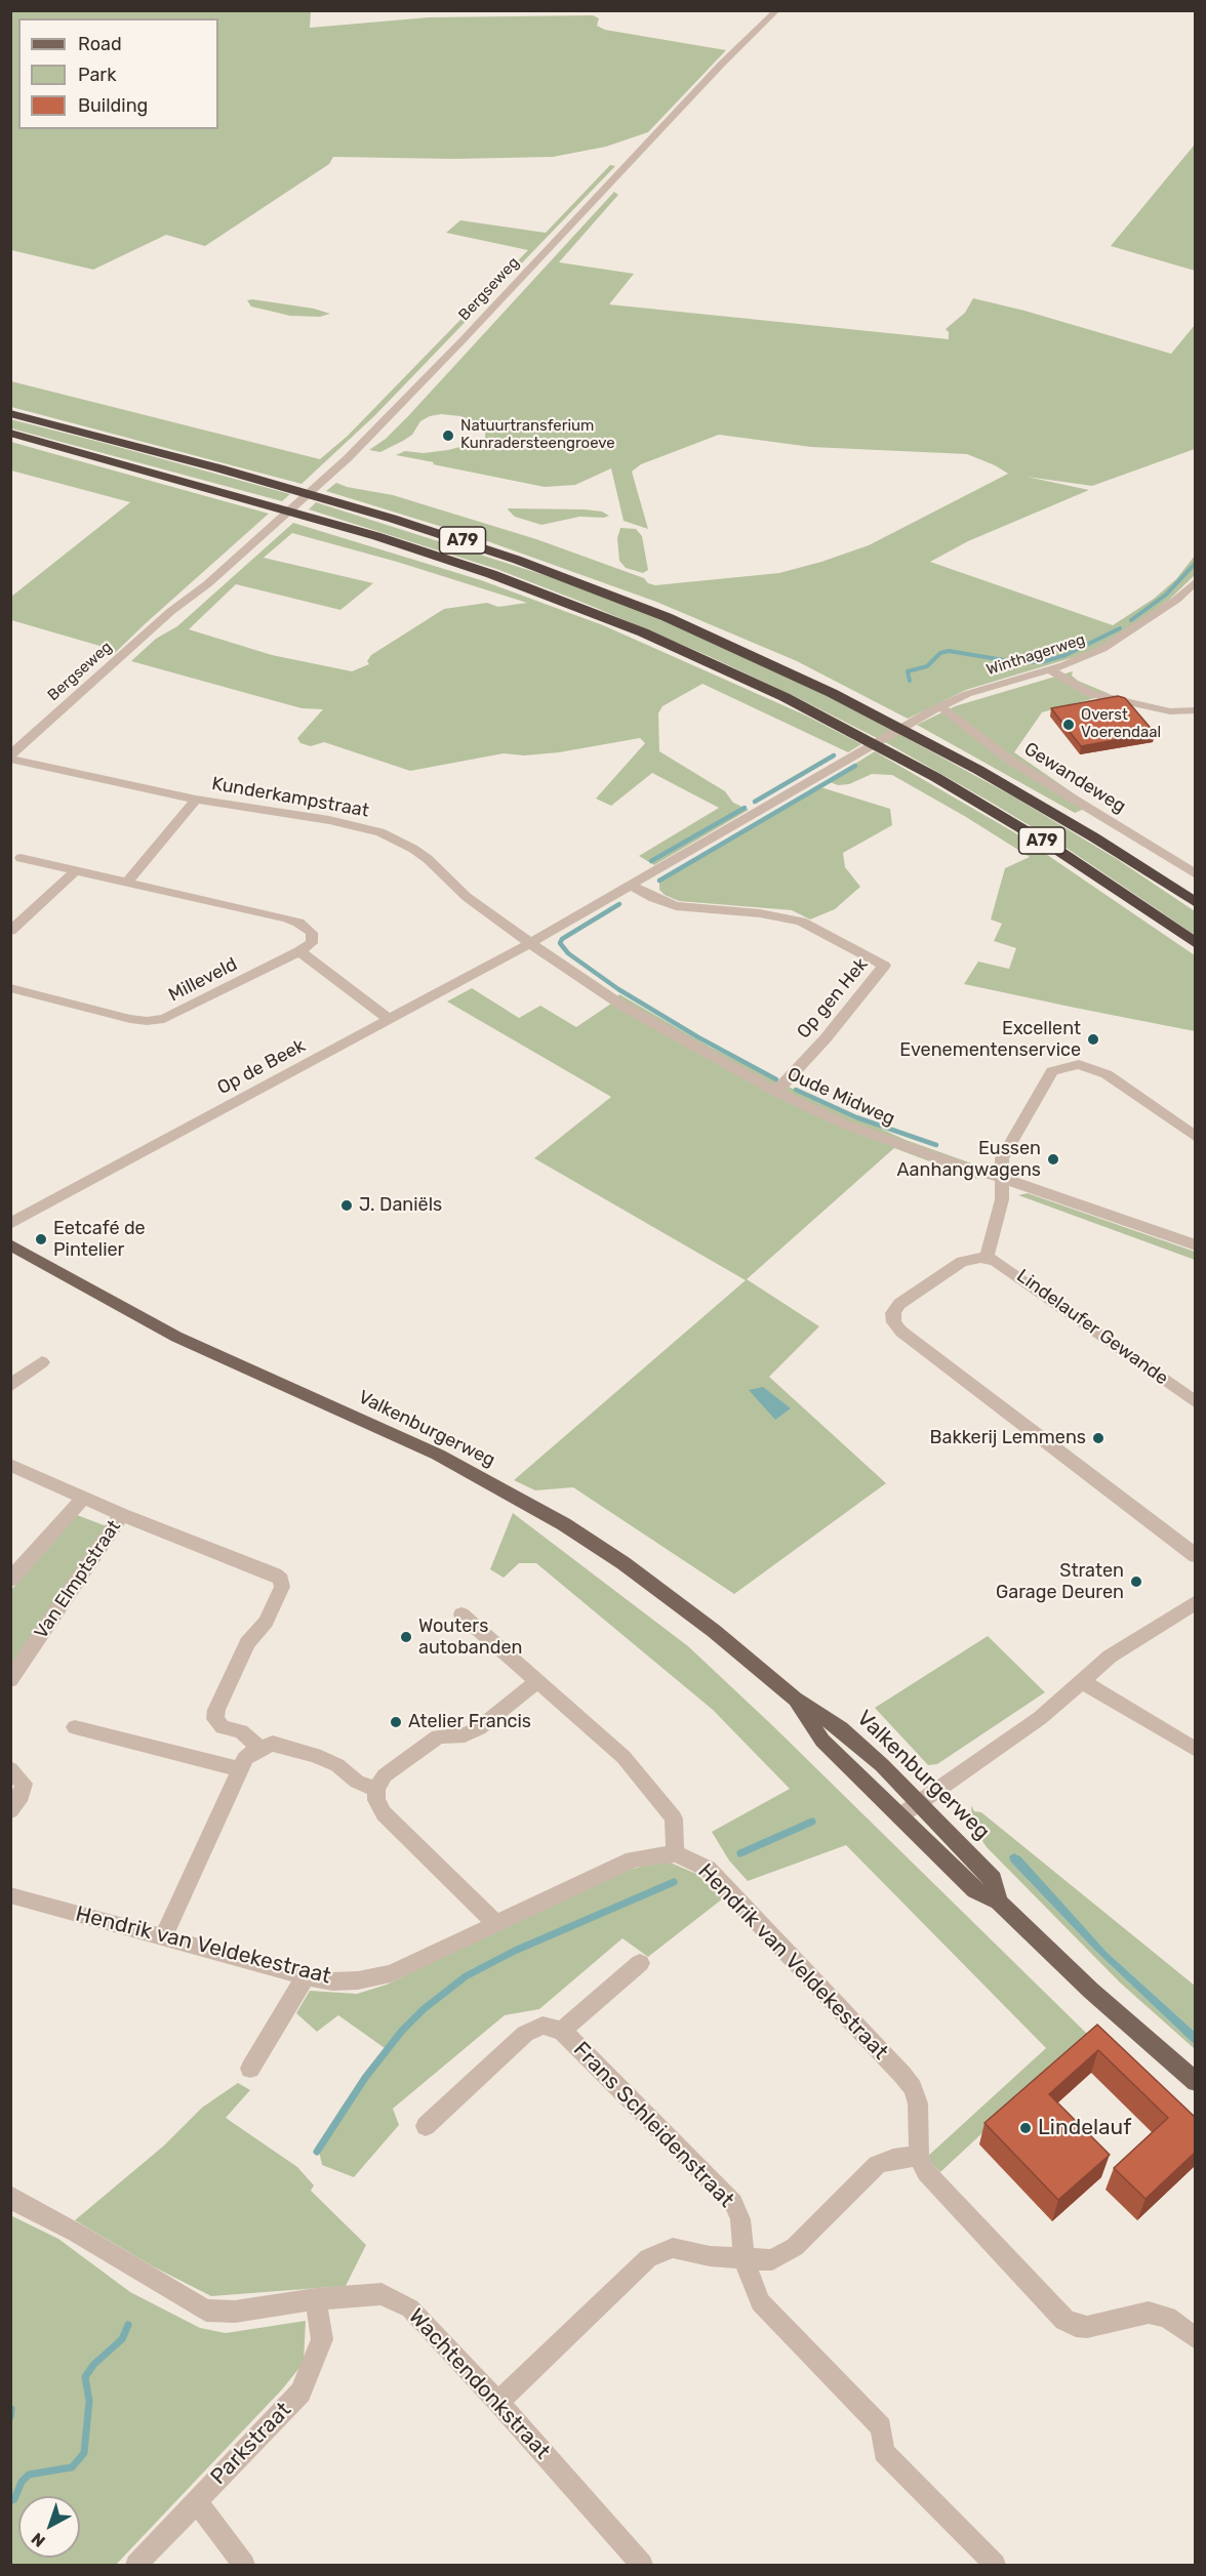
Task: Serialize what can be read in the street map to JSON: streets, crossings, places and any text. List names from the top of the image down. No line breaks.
{"streets":{"highway":["A79"],"main road":["Valkenburgerweg"],"street":["Bergseweg","Winthagerweg","Gewandeweg","Kunderkampstraat","Milleveld","Op gen Hek","Op de Beek","Oude Midweg","Lindelaufer Gewande","Van Elmptstraat","Hendrik van Veldekestraat","Frans Schleidenstraat","Wachtendonkstraat","Parkstraat"]},"crossings":[["Bergseweg","Kunderkampstraat"],["Winthagerweg","Gewandeweg"],["Kunderkampstraat","Op de Beek"],["Kunderkampstraat","Oude Midweg"],["Op gen Hek","Oude Midweg"],["Op de Beek","Oude Midweg"],["Wachtendonkstraat","Parkstraat"]],"places":["Natuurtransferium Kunradersteengroeve","Overst Voerendaal","Excellent Evenementenservice","Eussen Aanhangwagens","J. Daniëls","Eetcafé de Pintelier","Bakkerij Lemmens","Straten Garage Deuren","Wouters autobanden","Atelier Francis","Lindelauf"],"legend":["Road","Park","Building"],"north":"bottom left"}
